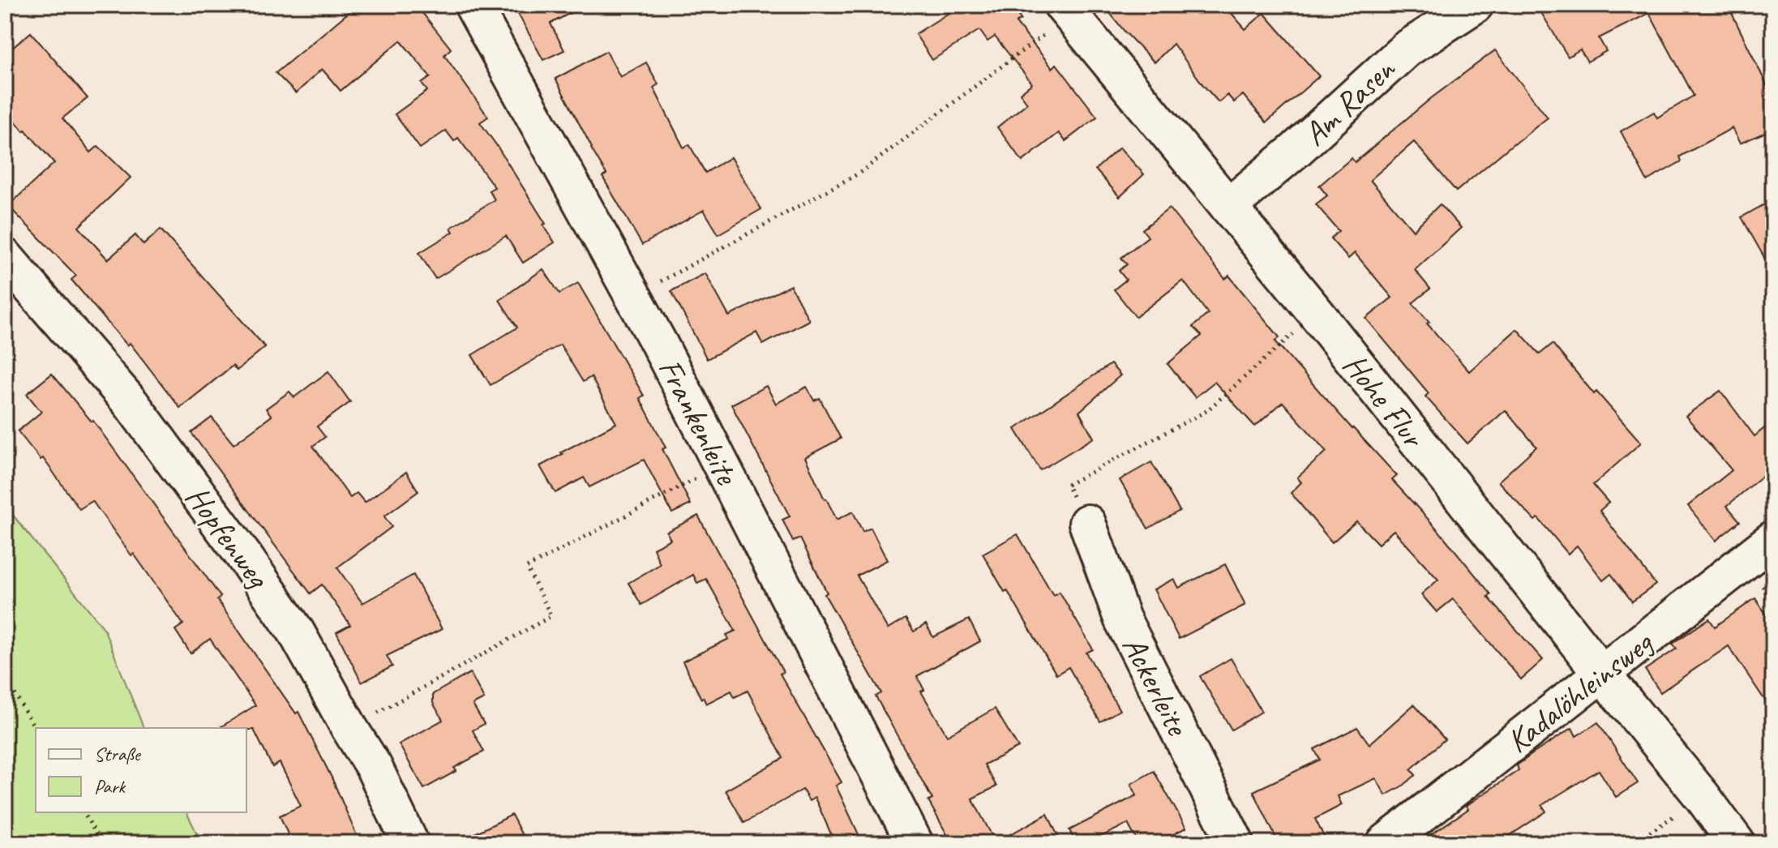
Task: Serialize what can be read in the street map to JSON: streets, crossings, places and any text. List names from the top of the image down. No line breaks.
{"streets":{"street":["Am Rasen","Hohe Flur","Frankenleite","Hopfenweg","Ackerleite","Kadalöhleinsweg"]},"crossings":[["Am Rasen","Hohe Flur"],["Hohe Flur","Kadalöhleinsweg"]],"legend":["Straße","Park"]}
